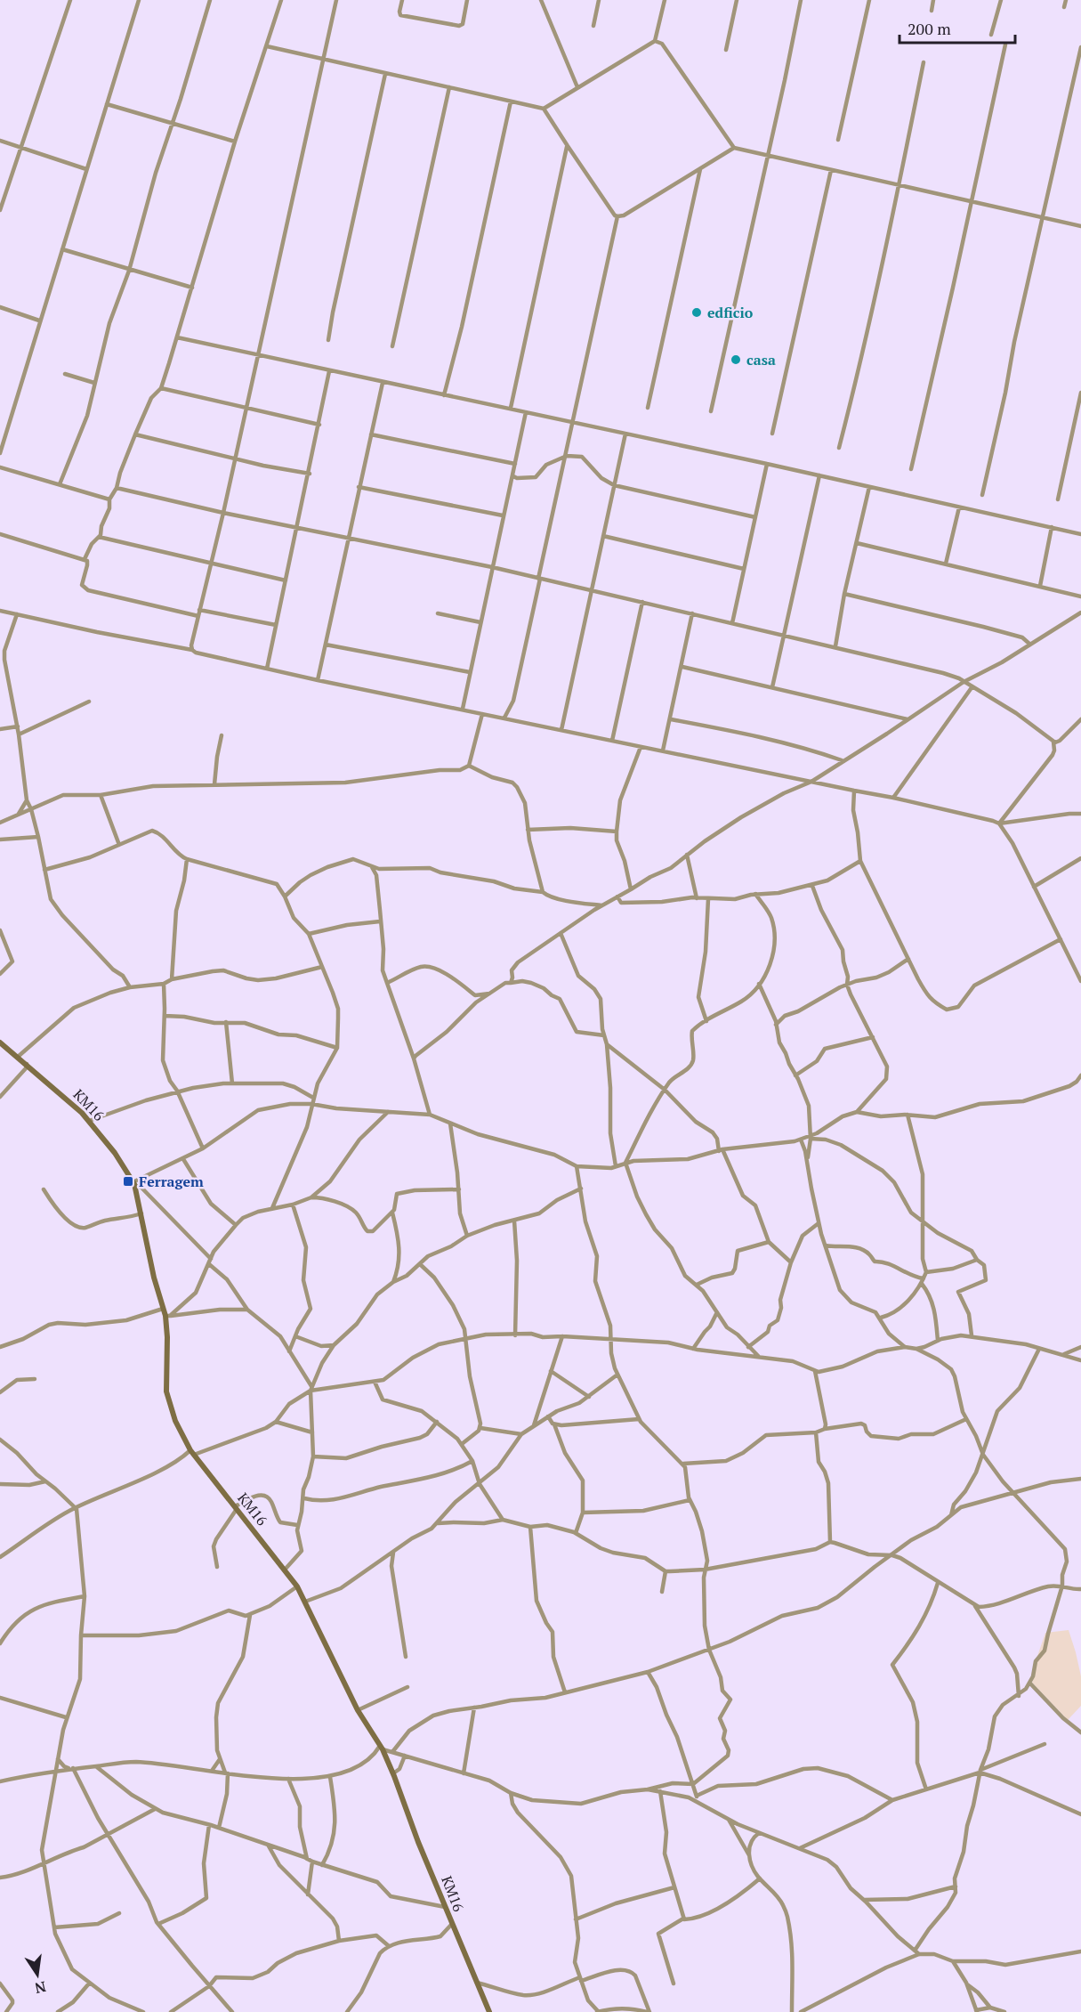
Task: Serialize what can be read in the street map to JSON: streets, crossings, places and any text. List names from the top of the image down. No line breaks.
{"streets":{"street":["KM16"]},"places":{"other":["edficio","casa"],"transit":["Ferragem"]},"scale_bar":"200 m","north":"bottom"}
